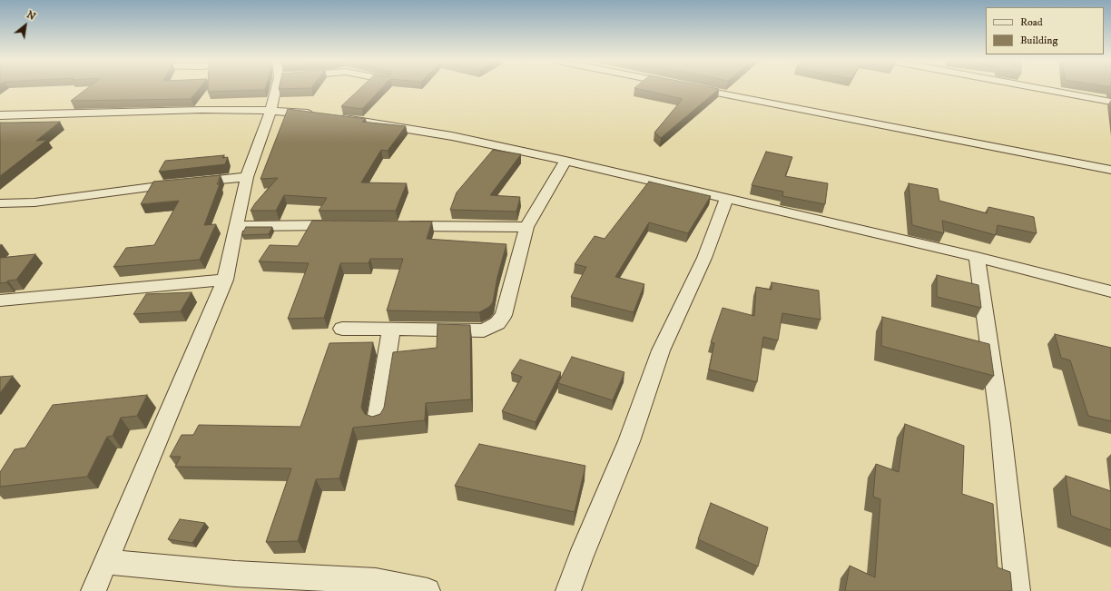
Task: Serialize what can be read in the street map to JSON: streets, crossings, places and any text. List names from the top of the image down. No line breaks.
{"legend":["Road","Building"],"north":"top right"}
